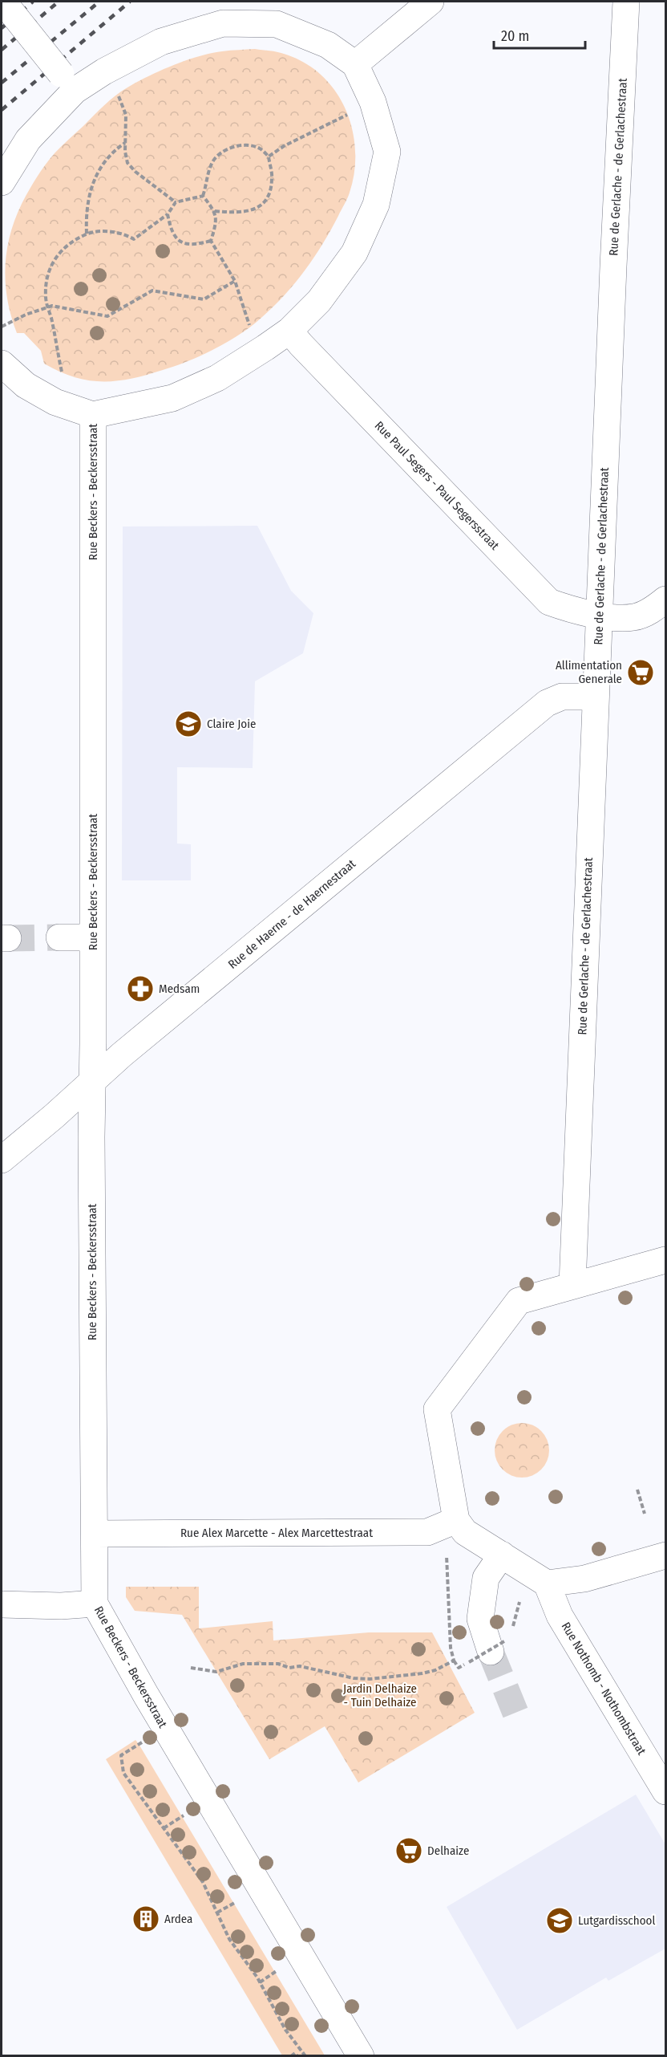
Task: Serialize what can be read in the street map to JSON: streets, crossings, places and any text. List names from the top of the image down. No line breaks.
{"streets":{"street":["Rue de Gerlache - de Gerlachestraat","Rue Paul Segers - Paul Segersstraat","Rue Beckers - Beckersstraat","Rue de Haerne - de Haernestraat","Rue Alex Marcette - Alex Marcettestraat","Rue Nothomb - Nothombstraat"]},"crossings":[["Rue de Gerlache - de Gerlachestraat","Rue Paul Segers - Paul Segersstraat"],["Rue de Gerlache - de Gerlachestraat","Rue de Haerne - de Haernestraat"],["Rue Beckers - Beckersstraat","Rue de Haerne - de Haernestraat"],["Rue Beckers - Beckersstraat","Rue Alex Marcette - Alex Marcettestraat"]],"parks":["Jardin Delhaize - Tuin Delhaize"],"places":{"supermarket":["Allimentation Generale","Delhaize"],"school or university":["Claire Joie","Lutgardisschool"],"pharmacy":["Medsam"],"building":["Ardea"]},"scale_bar":"20 m"}
